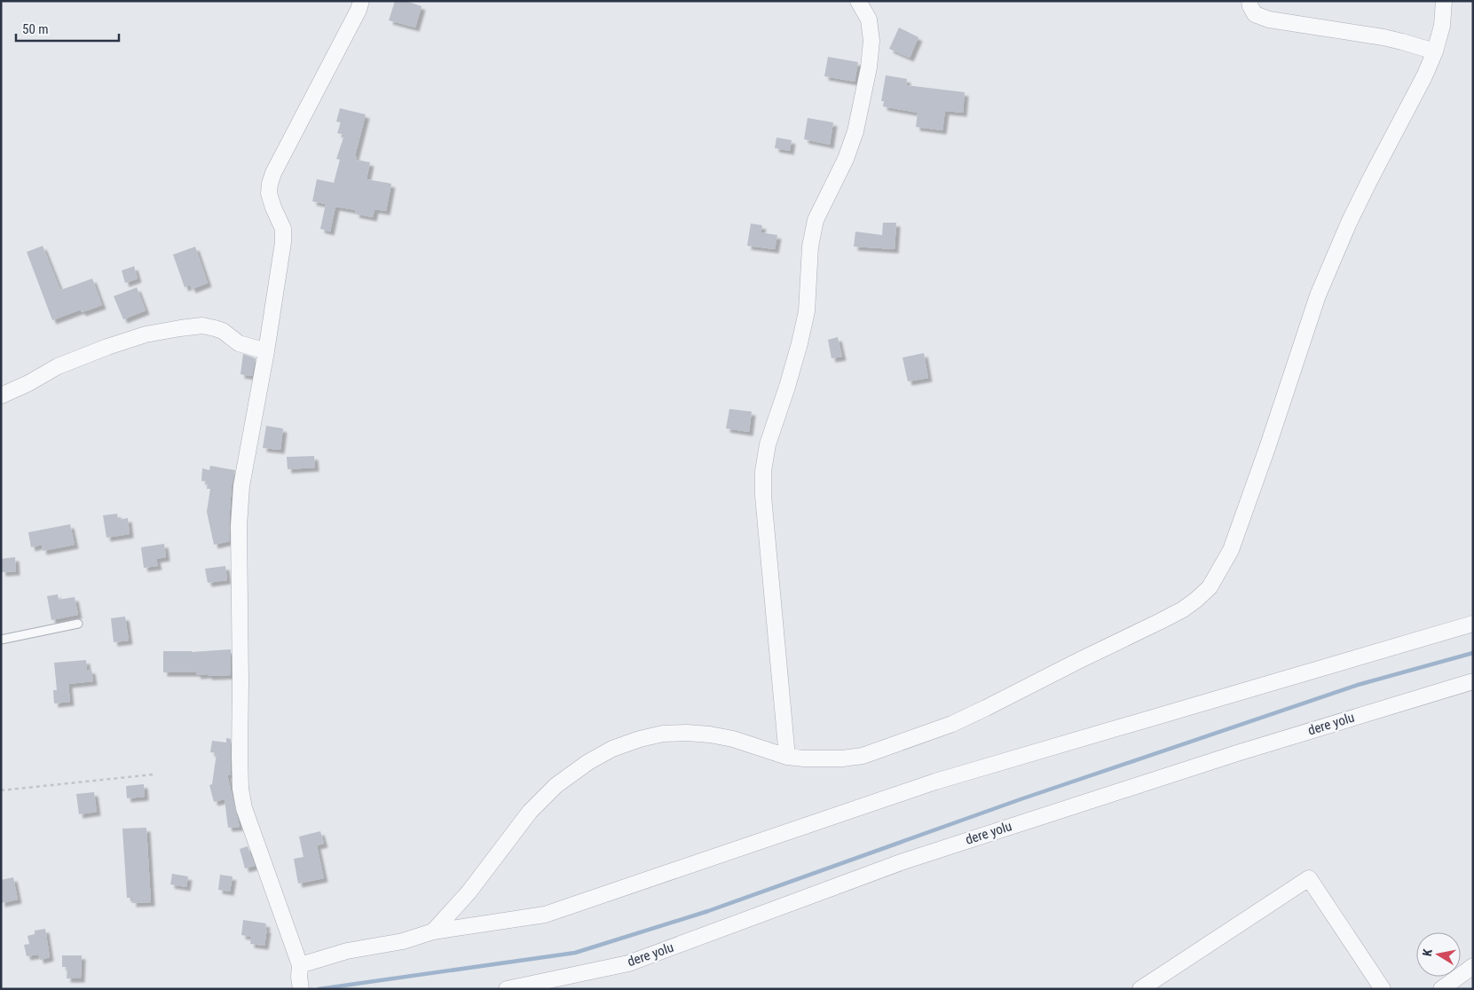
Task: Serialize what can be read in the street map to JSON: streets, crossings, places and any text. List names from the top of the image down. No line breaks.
{"streets":{"street":["dere yolu"]},"scale_bar":"50 m","north":"left"}
